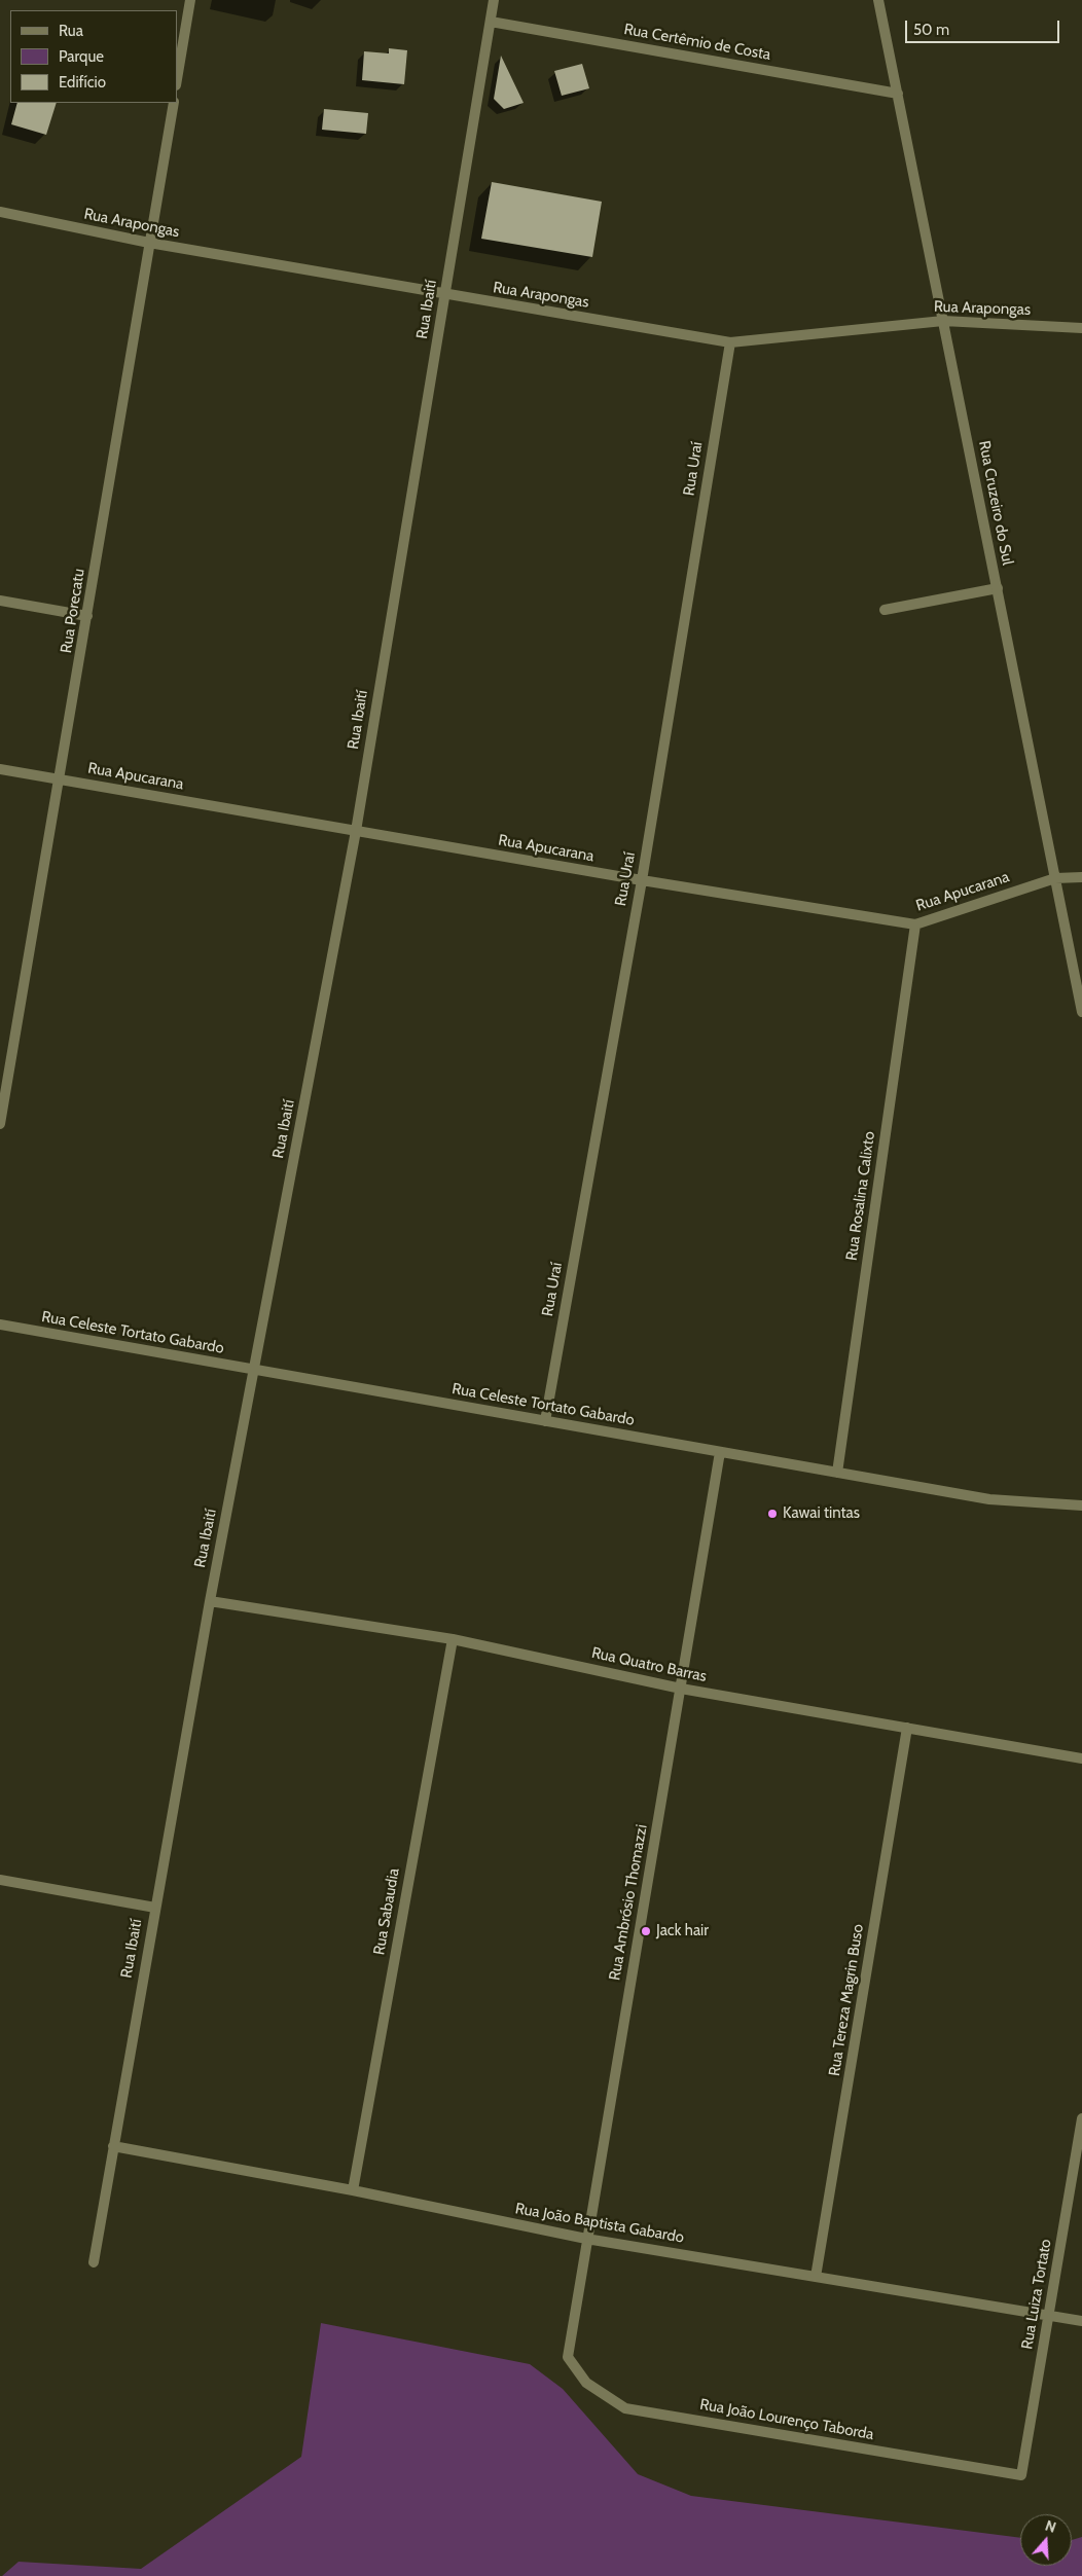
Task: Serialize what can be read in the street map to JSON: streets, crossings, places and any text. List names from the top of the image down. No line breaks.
{"streets":{"street":["Rua Certêmio de Costa","Rua Arapongas","Rua Ibaití","Rua Uraí","Rua Cruzeiro do Sul","Rua Porecatu","Rua Apucarana","Rua Rosalina Calixto","Rua Celeste Tortato Gabardo","Rua Quatro Barras","Rua Ambrósio Thomazzi","Rua Sabaudia","Rua Tereza Magrin Buso","Rua João Baptista Gabardo","Rua Luiza Tortato","Rua João Lourenço Taborda"]},"crossings":[["Rua Certêmio de Costa","Rua Ibaití"],["Rua Certêmio de Costa","Rua Cruzeiro do Sul"],["Rua Arapongas","Rua Ibaití"],["Rua Arapongas","Rua Uraí"],["Rua Arapongas","Rua Cruzeiro do Sul"],["Rua Arapongas","Rua Porecatu"],["Rua Ibaití","Rua Apucarana"],["Rua Ibaití","Rua Celeste Tortato Gabardo"],["Rua Ibaití","Rua Quatro Barras"],["Rua Ibaití","Rua João Baptista Gabardo"],["Rua Uraí","Rua Apucarana"],["Rua Uraí","Rua Celeste Tortato Gabardo"],["Rua Cruzeiro do Sul","Rua Apucarana"],["Rua Porecatu","Rua Apucarana"],["Rua Apucarana","Rua Rosalina Calixto"],["Rua Rosalina Calixto","Rua Celeste Tortato Gabardo"],["Rua Celeste Tortato Gabardo","Rua Ambrósio Thomazzi"],["Rua Quatro Barras","Rua Ambrósio Thomazzi"],["Rua Quatro Barras","Rua Sabaudia"],["Rua Quatro Barras","Rua Tereza Magrin Buso"],["Rua Ambrósio Thomazzi","Rua João Baptista Gabardo"],["Rua Ambrósio Thomazzi","Rua João Lourenço Taborda"],["Rua Sabaudia","Rua João Baptista Gabardo"],["Rua Tereza Magrin Buso","Rua João Baptista Gabardo"],["Rua João Baptista Gabardo","Rua Luiza Tortato"],["Rua Luiza Tortato","Rua João Lourenço Taborda"]],"places":["Kawai tintas","Jack hair"],"legend":["Rua","Parque","Edifício"],"scale_bar":"50 m","north":"top"}
